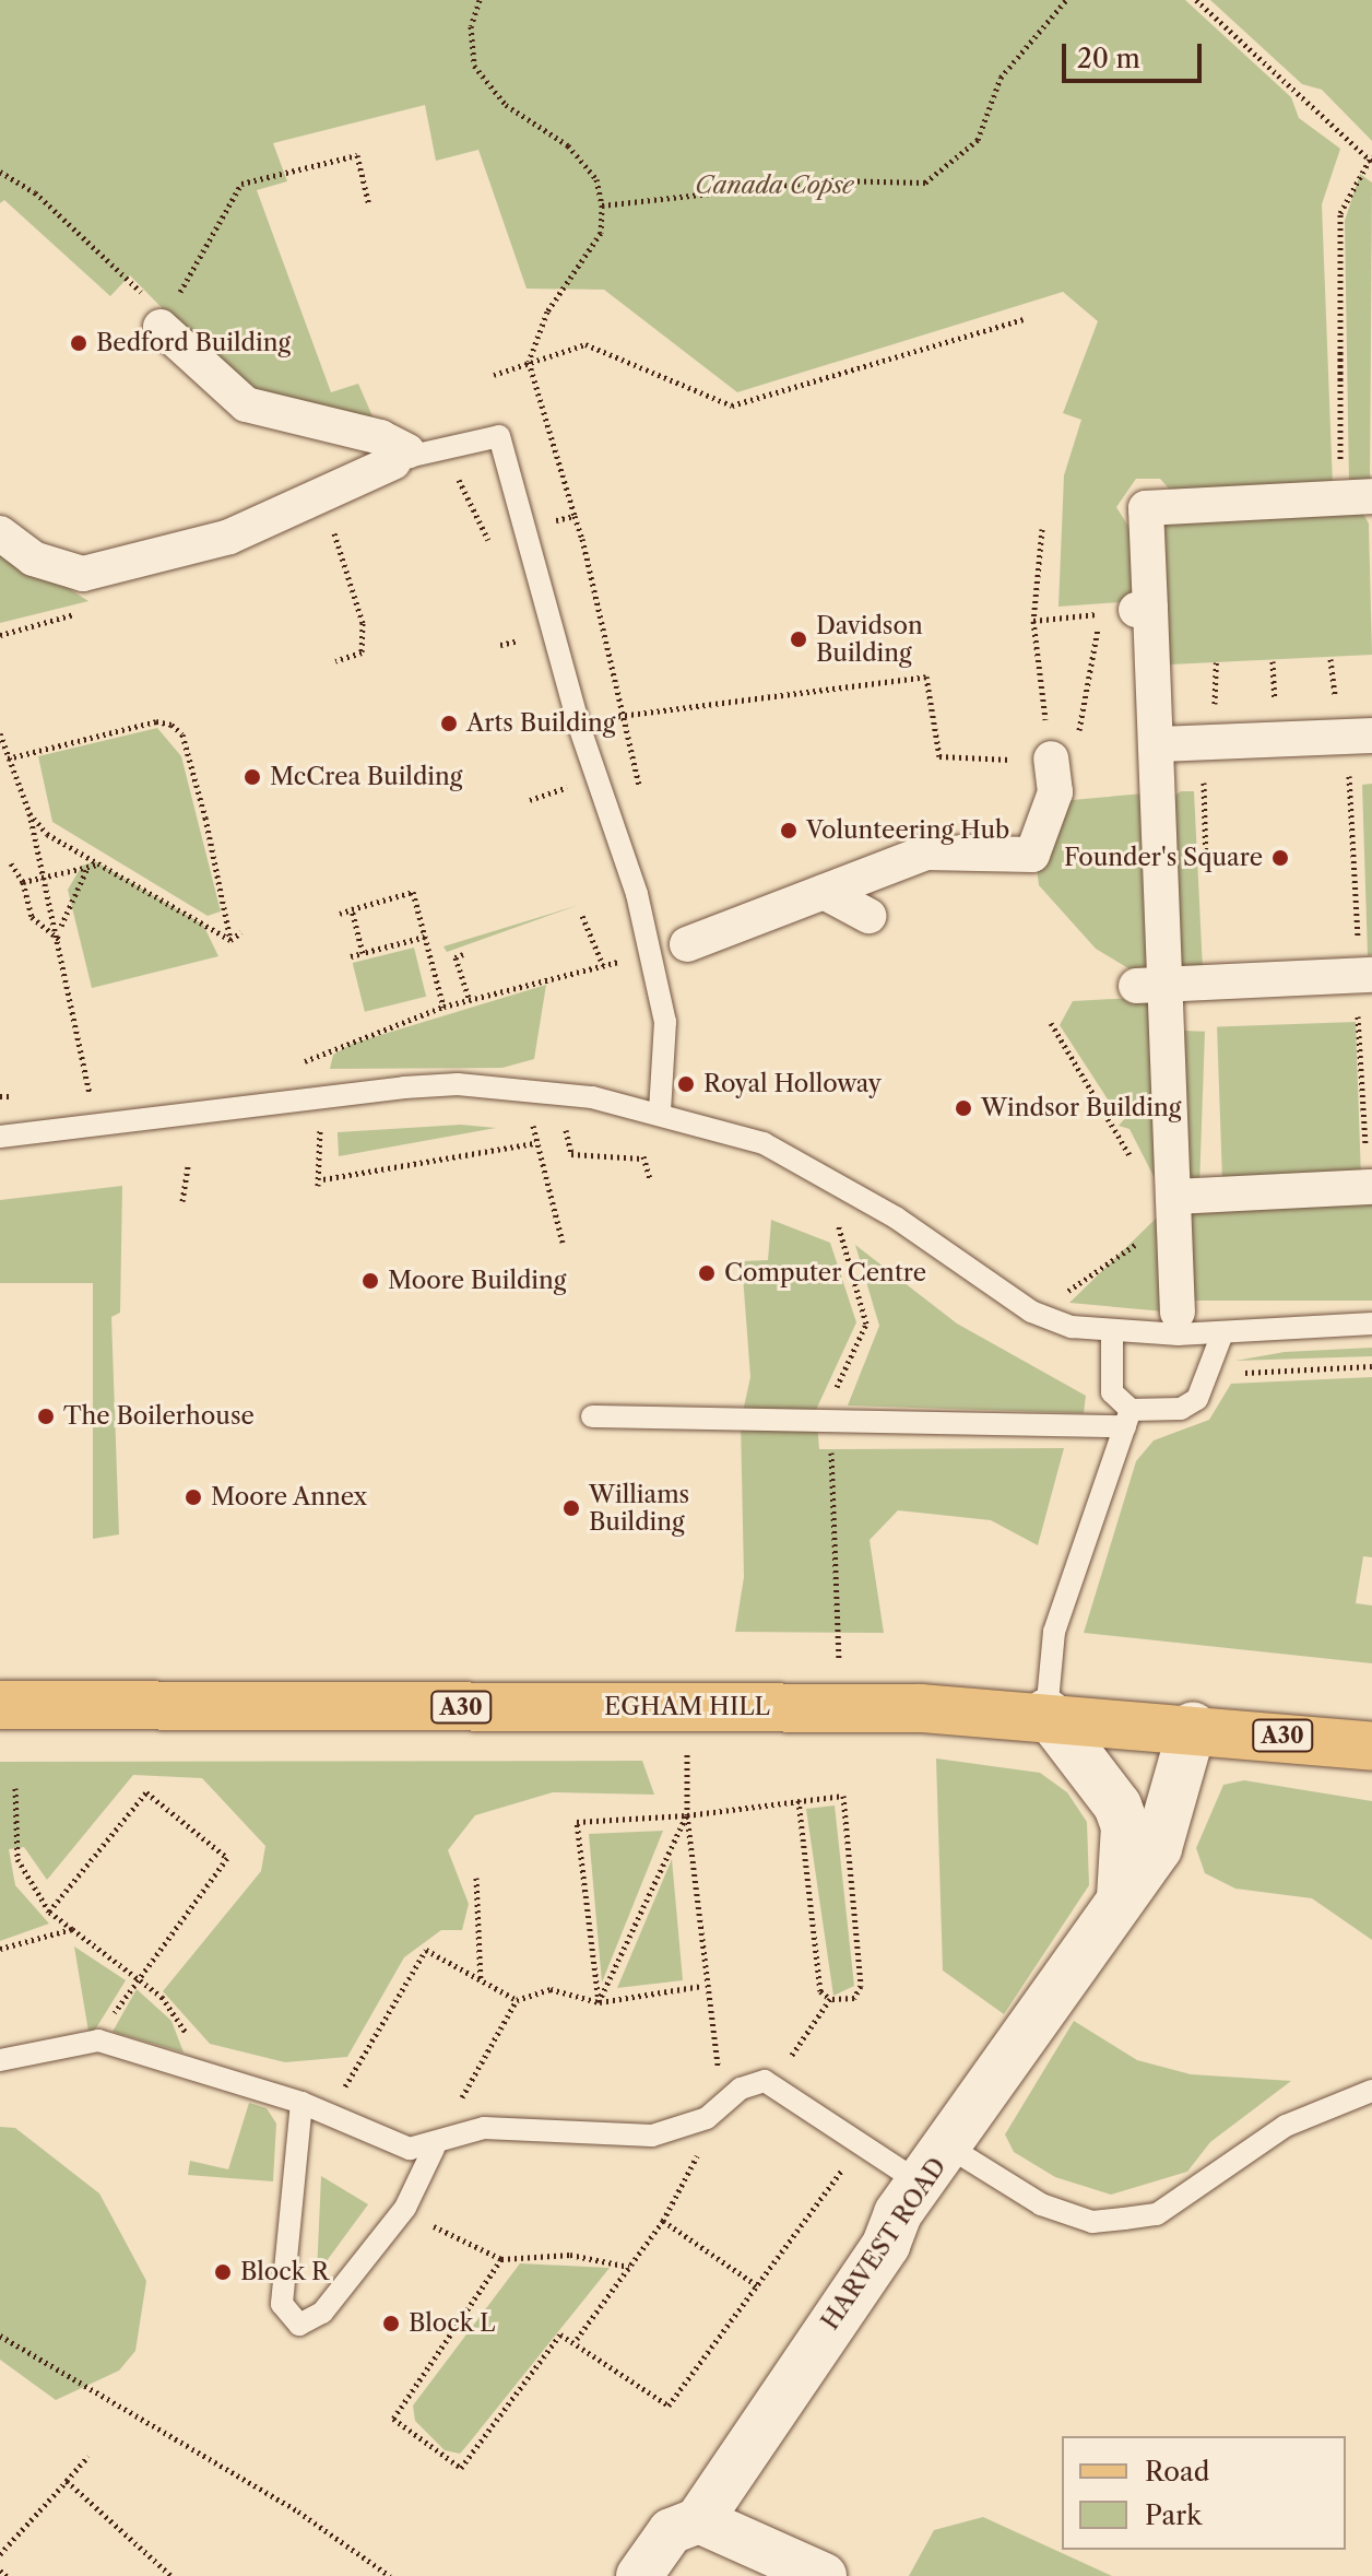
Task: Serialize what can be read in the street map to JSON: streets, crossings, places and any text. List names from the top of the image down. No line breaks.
{"streets":{"main road":["A30","EGHAM HILL"],"street":["HARVEST ROAD"]},"crossings":[["EGHAM HILL","HARVEST ROAD"]],"parks":["Canada Copse"],"places":["Bedford Building","Davidson Building","Arts Building","McCrea Building","Volunteering Hub","Founder's Square","Royal Holloway","Windsor Building","Computer Centre","Moore Building","The Boilerhouse","Moore Annex","Williams Building","Block R","Block L"],"legend":["Road","Park"],"scale_bar":"20 m"}
